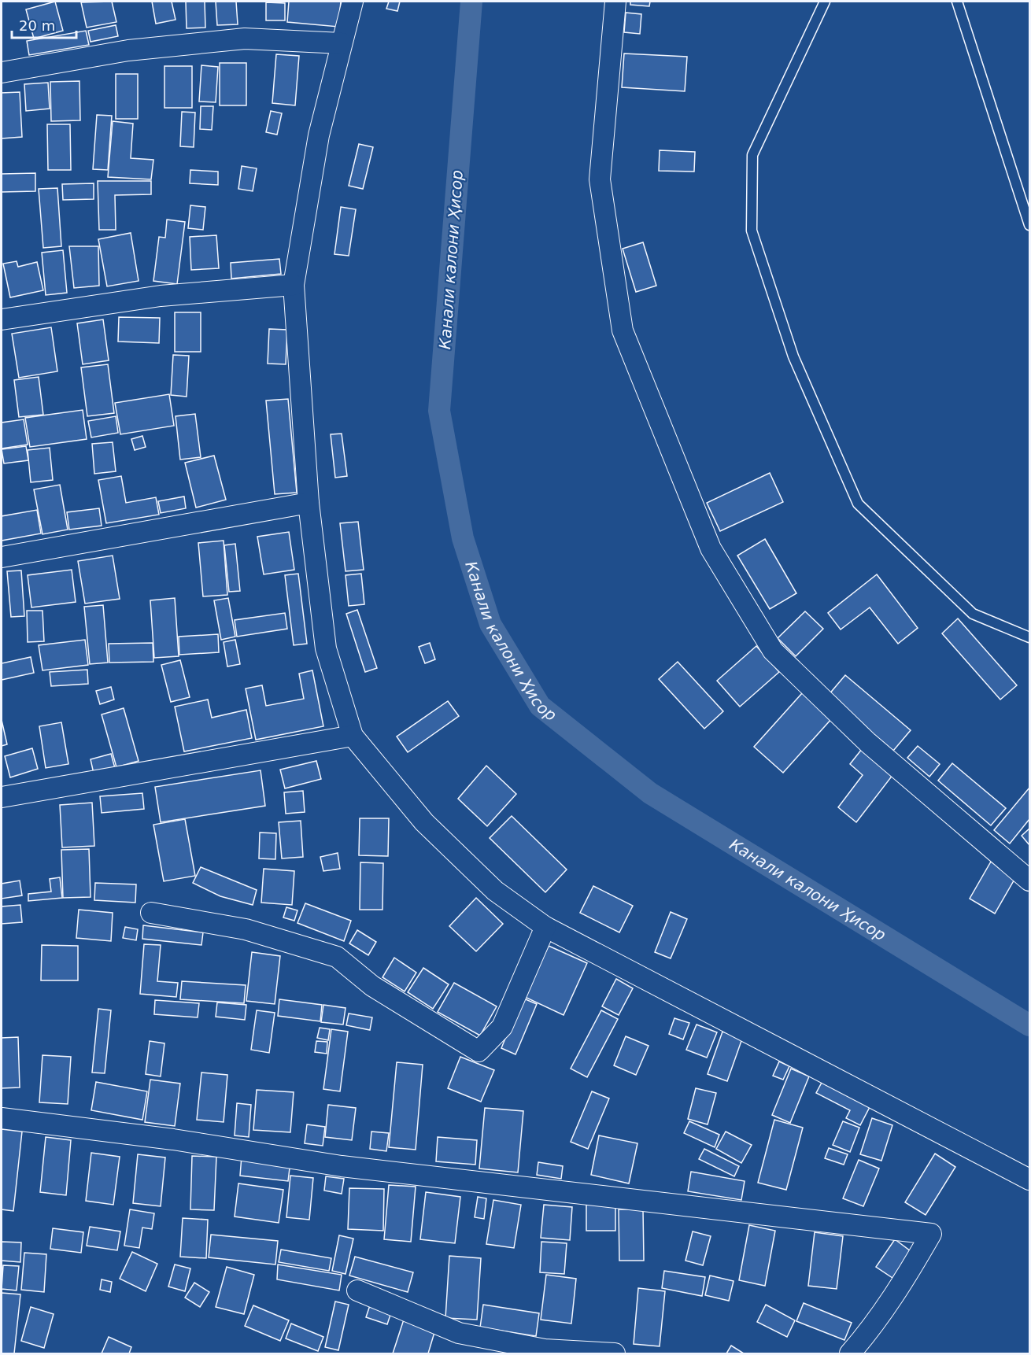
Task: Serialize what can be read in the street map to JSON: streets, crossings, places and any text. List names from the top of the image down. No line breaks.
{"water":["Канали калони Ҳисор"],"scale_bar":"20 m"}
